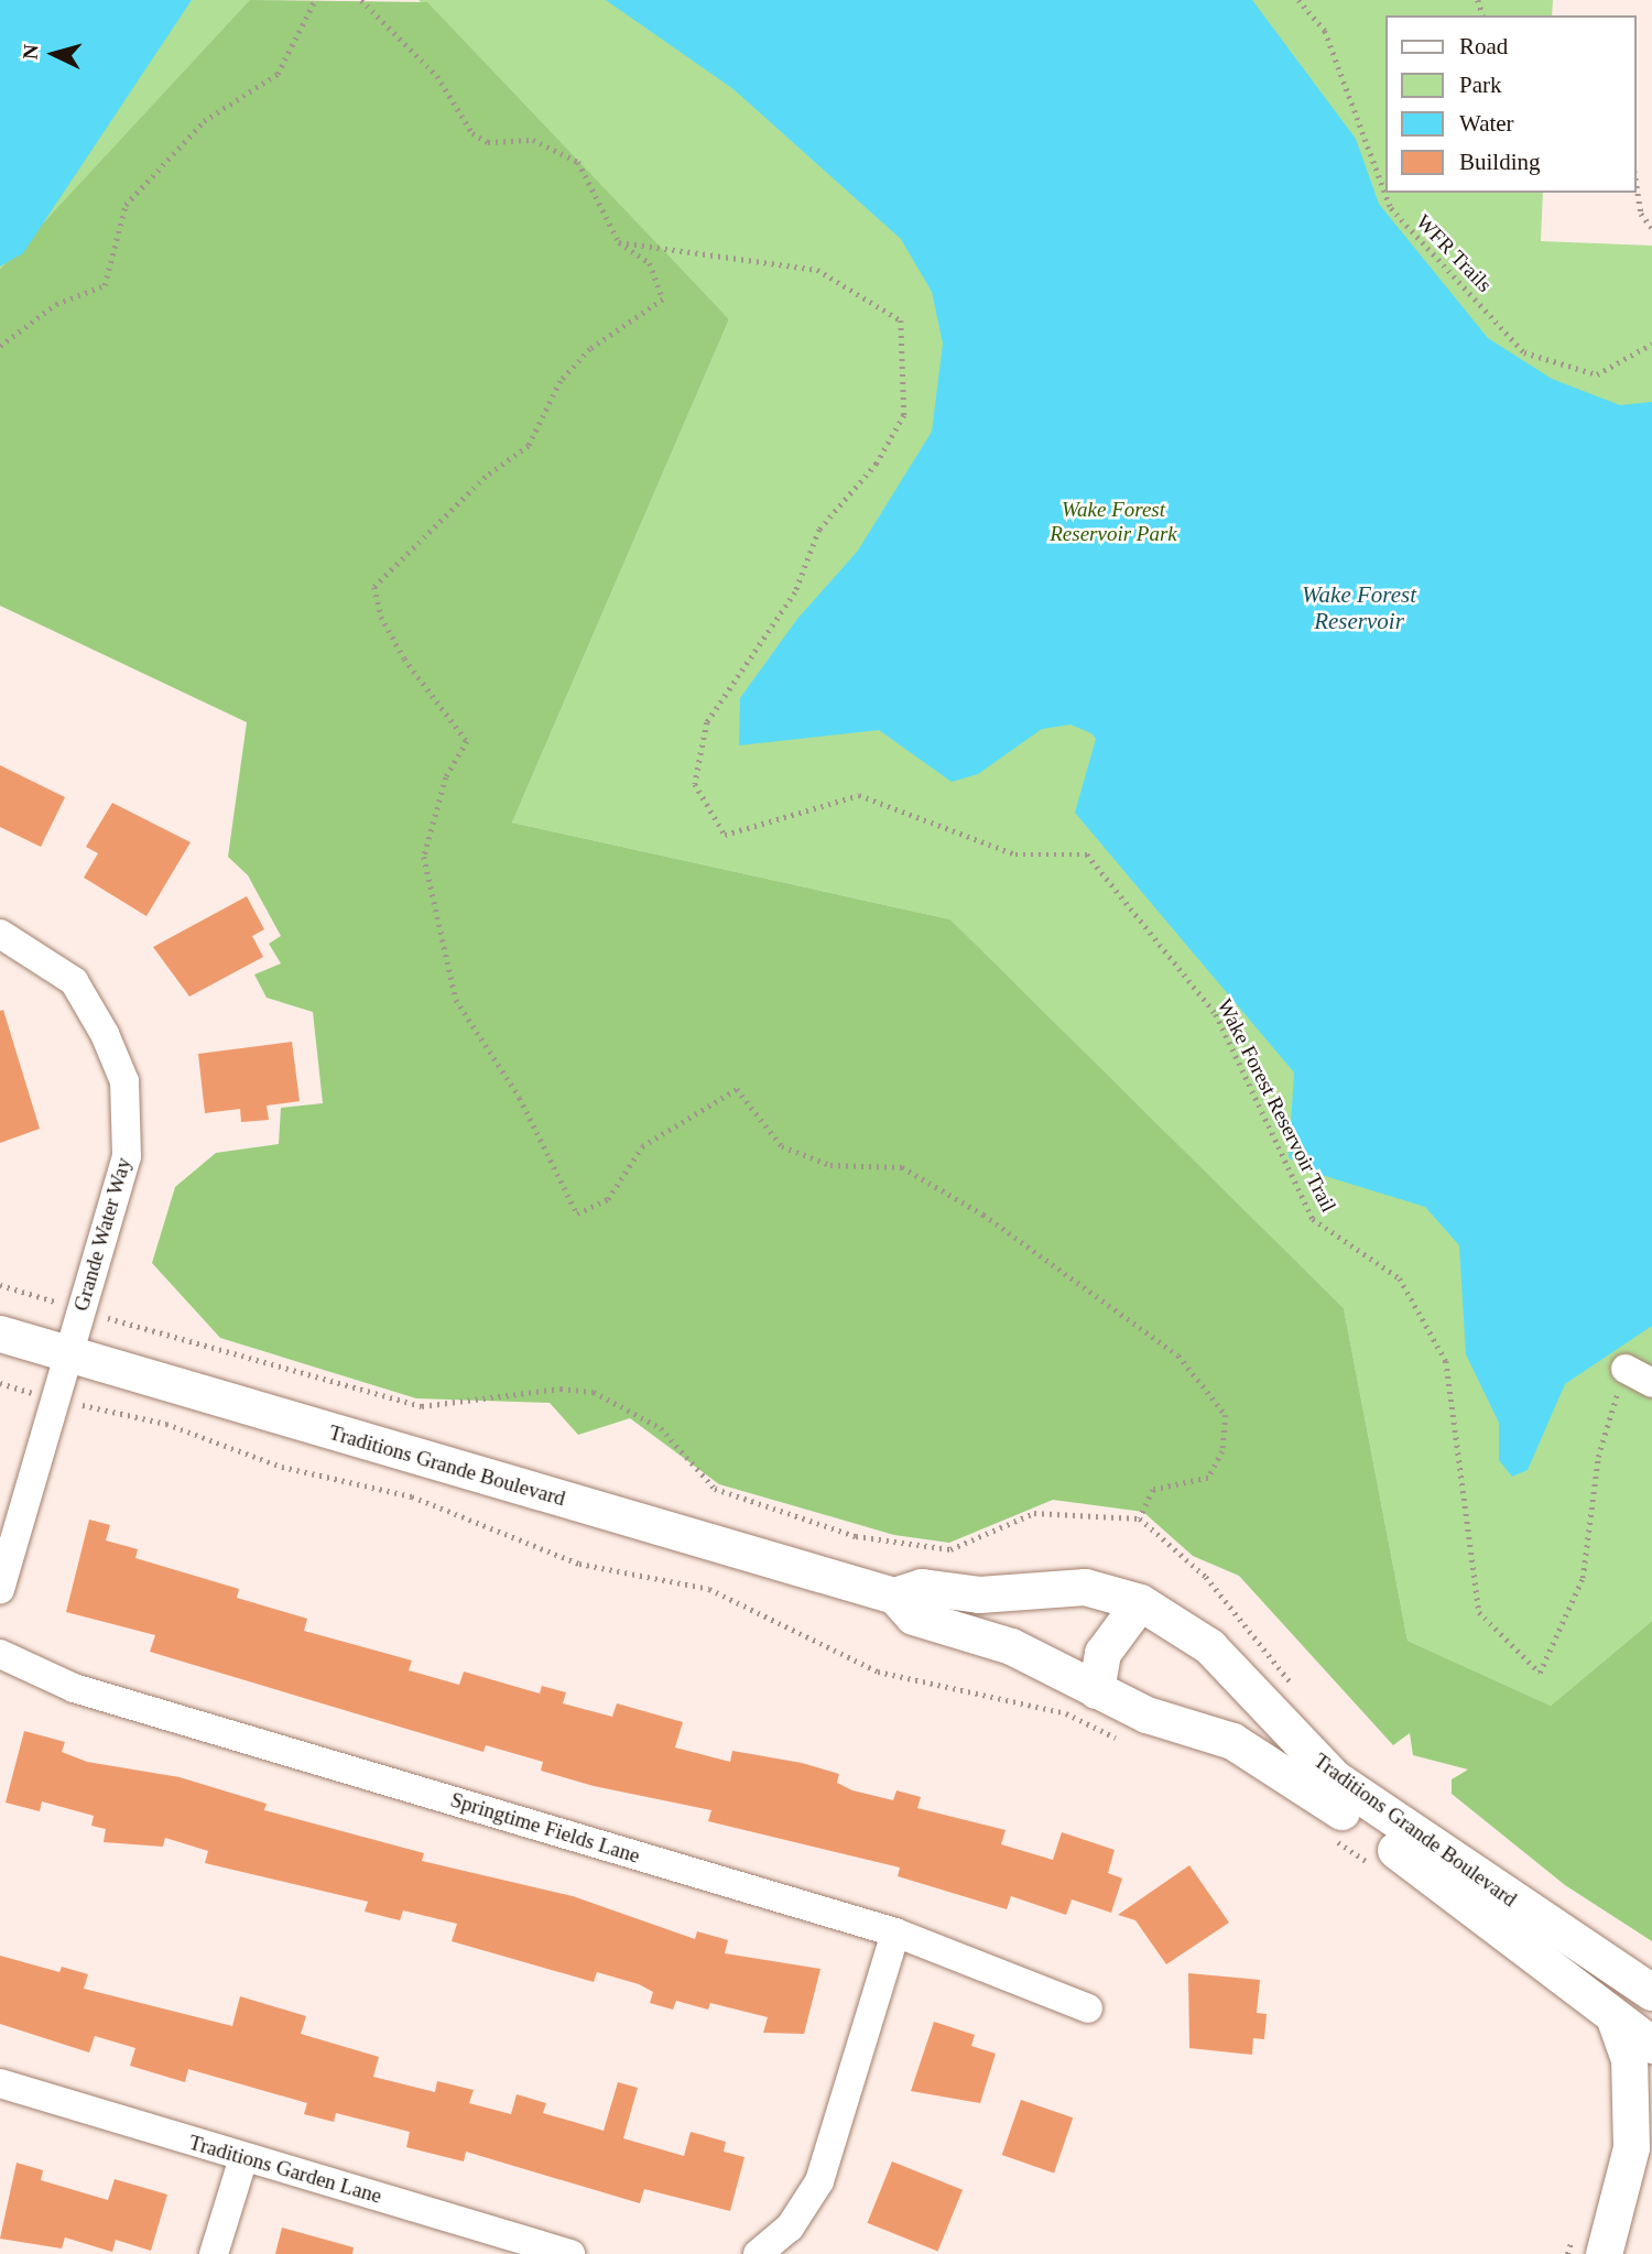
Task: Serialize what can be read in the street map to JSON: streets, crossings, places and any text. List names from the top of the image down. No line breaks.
{"streets":{"main road":["Traditions Grande Boulevard"],"street":["Grande Water Way","Springtime Fields Lane","Traditions Garden Lane"],"path":["WFR Trails","Wake Forest Reservoir Trail"]},"crossings":[["Grande Water Way","Traditions Grande Boulevard"]],"water":["Wake Forest Reservoir"],"parks":["Wake Forest Reservoir Park"],"legend":["Road","Park","Water","Building"],"north":"left"}
